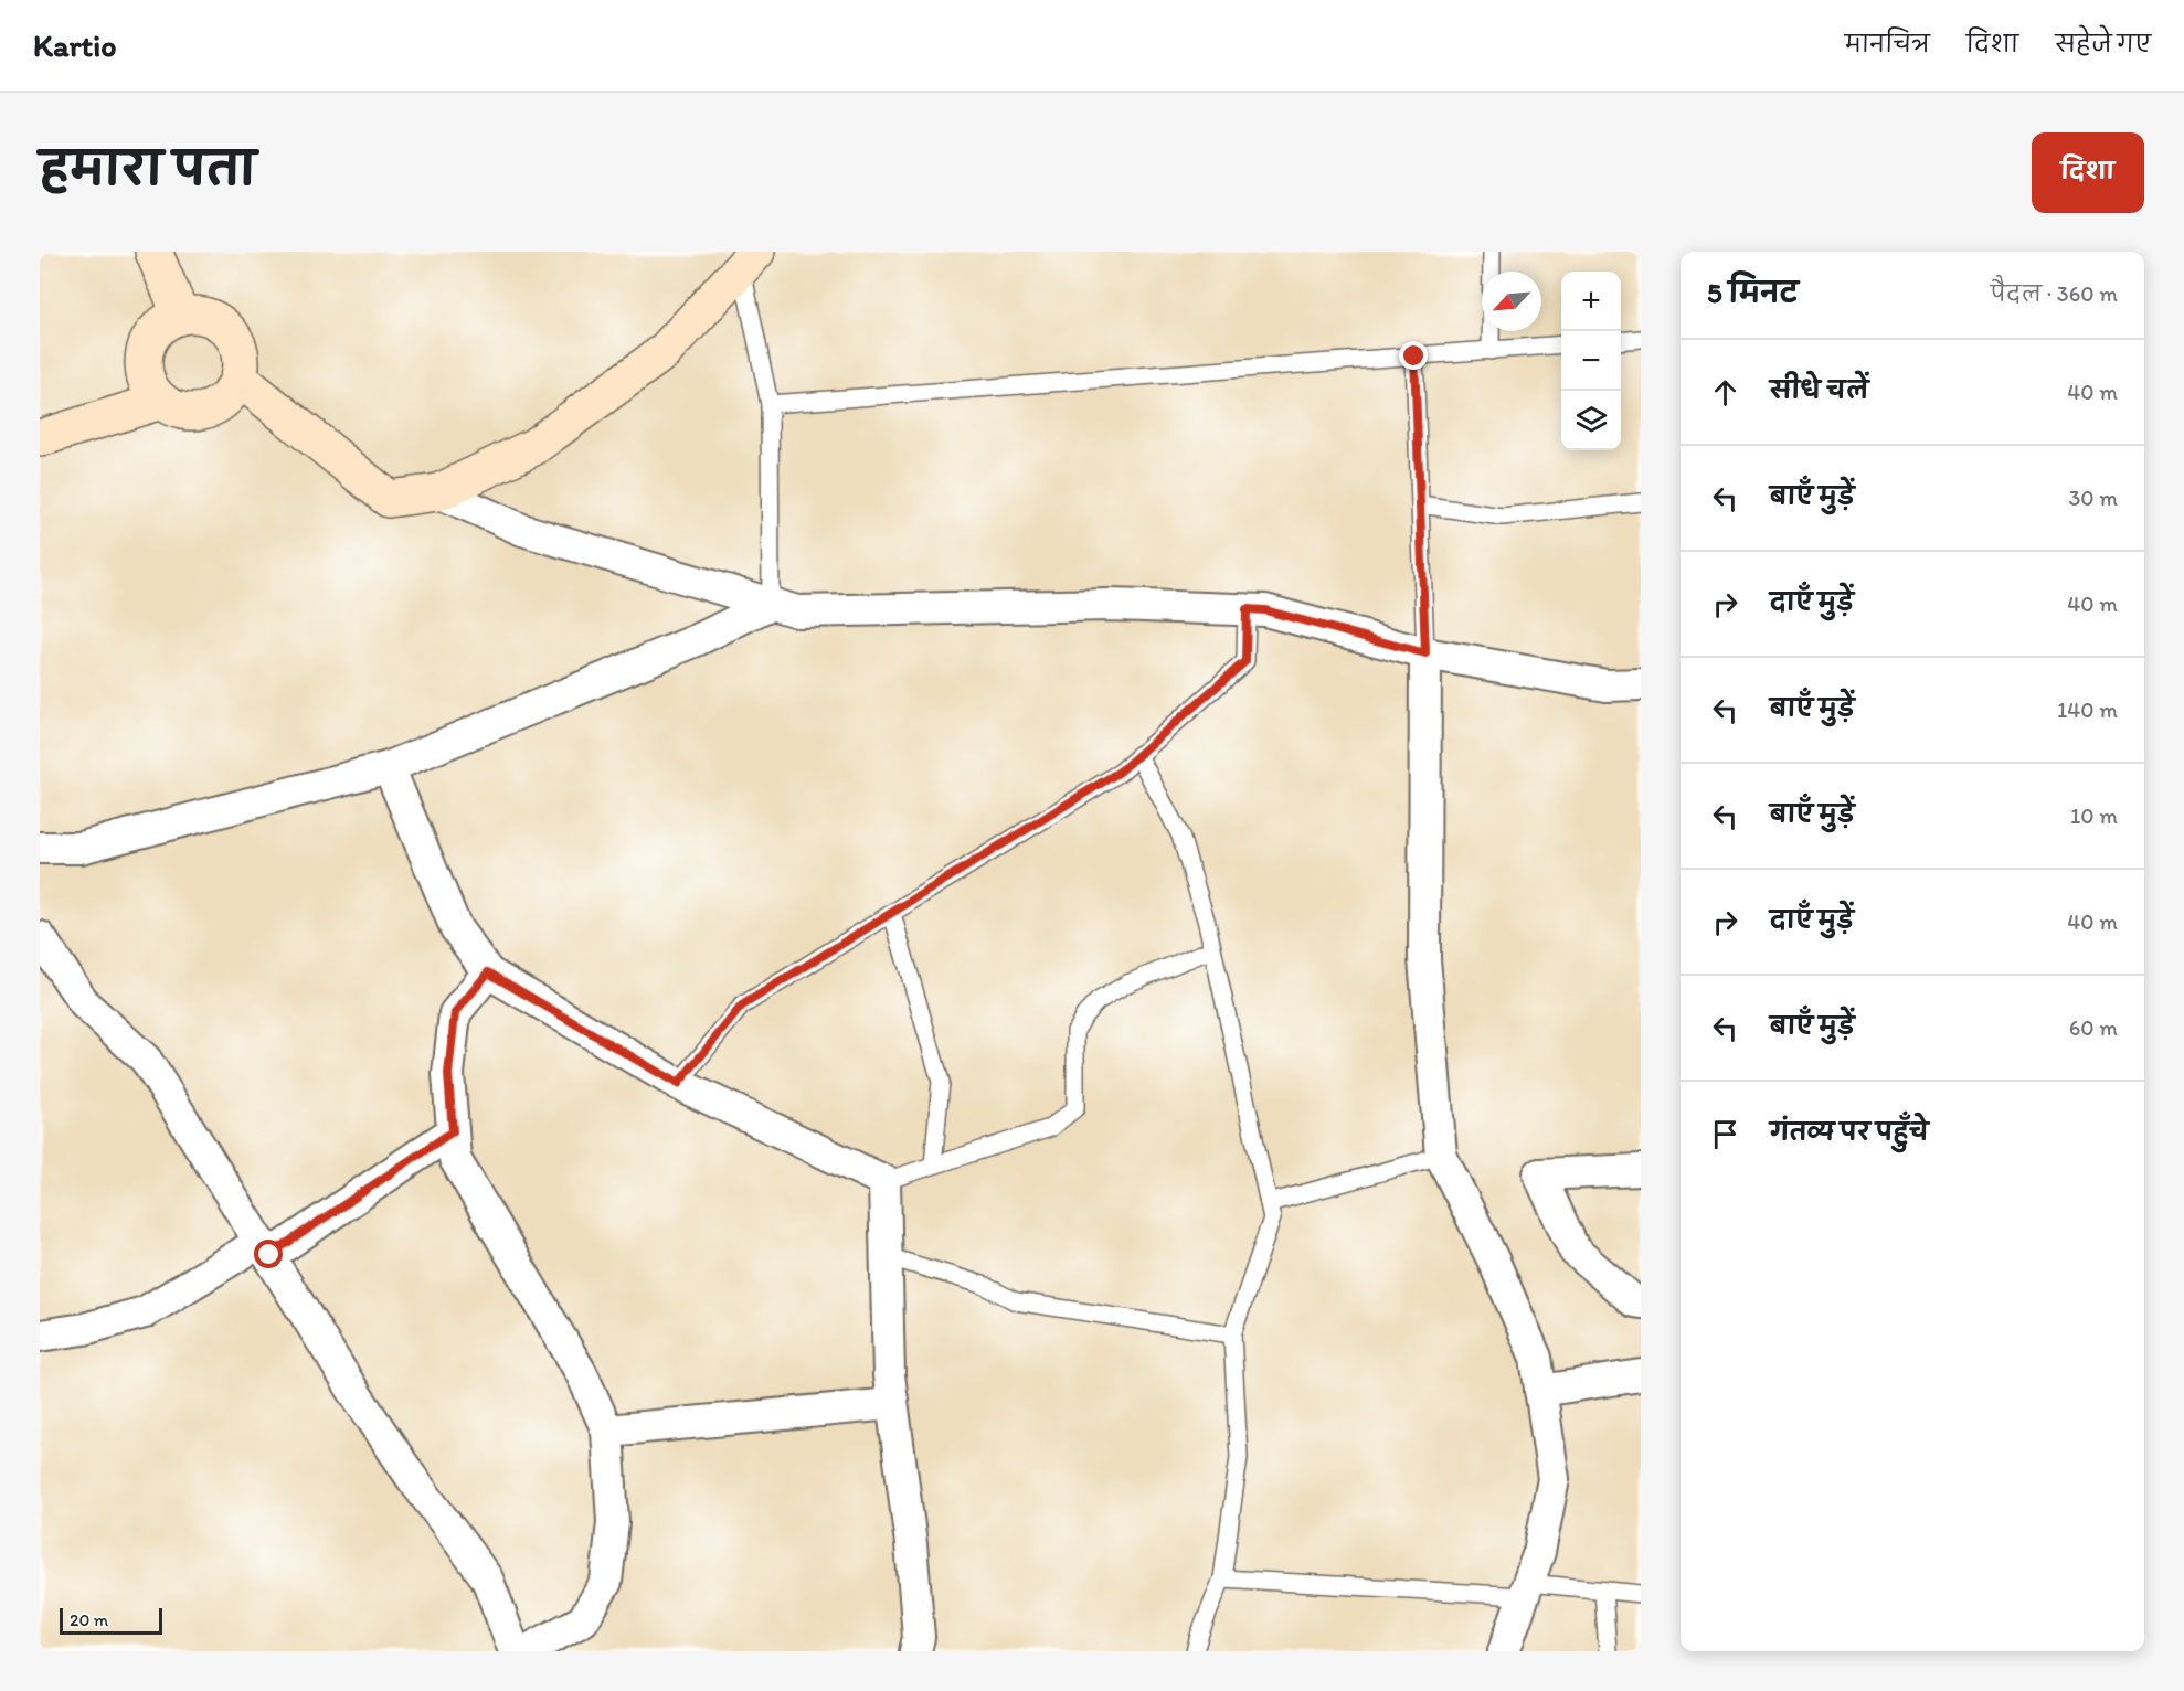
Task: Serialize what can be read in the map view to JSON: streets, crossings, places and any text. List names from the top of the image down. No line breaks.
{"scale_bar":"20 m","north":"bottom left","page":{"header":"Kartio","nav":["मानचित्र","दिशा","सहेजे गए"],"title":"हमारा पता","buttons":"दिशा","heading":["5 मिनट","पैदल · 360 m"],"map_buttons":["+","−"],"list":[["सीधे चलें","40 m"],["बाएँ मुड़ें","30 m"],["दाएँ मुड़ें","40 m"],["बाएँ मुड़ें","140 m"],["बाएँ मुड़ें","10 m"],["दाएँ मुड़ें","40 m"],["बाएँ मुड़ें","60 m"],"गंतव्य पर पहुँचे"],"scale":"20 m"}}
